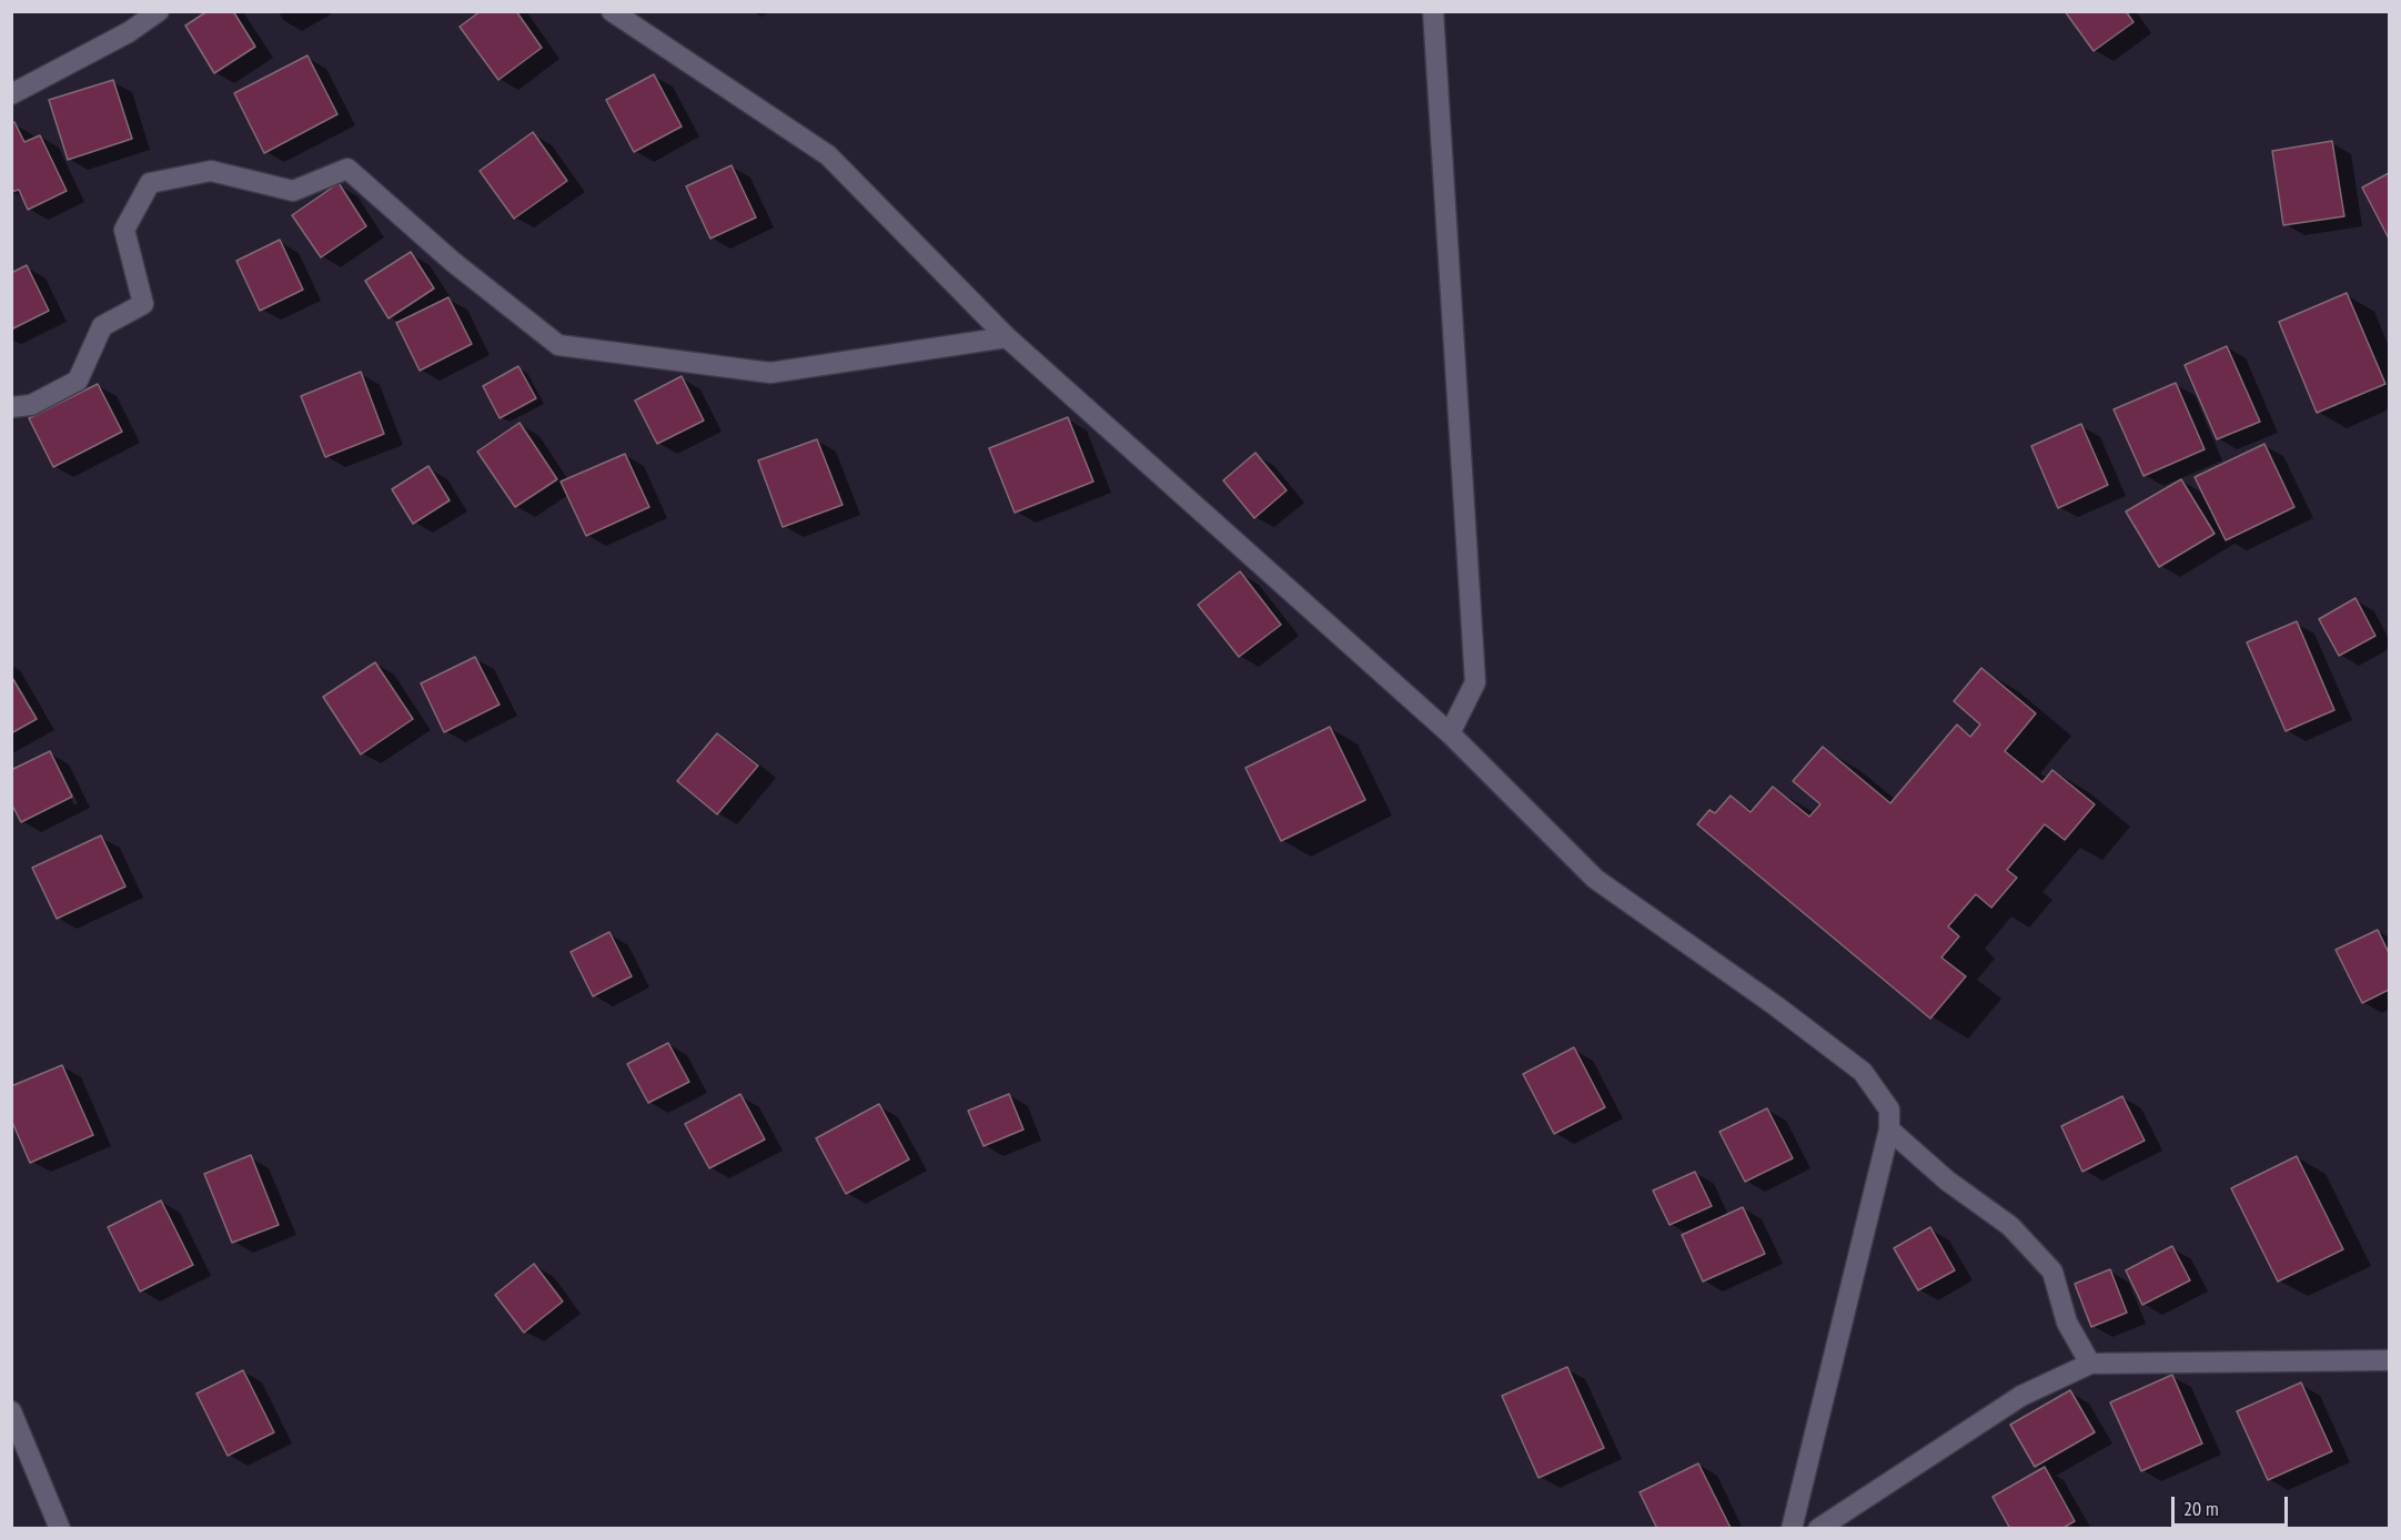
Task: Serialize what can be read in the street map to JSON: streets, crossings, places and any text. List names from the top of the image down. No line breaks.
{"scale_bar":"20 m"}
